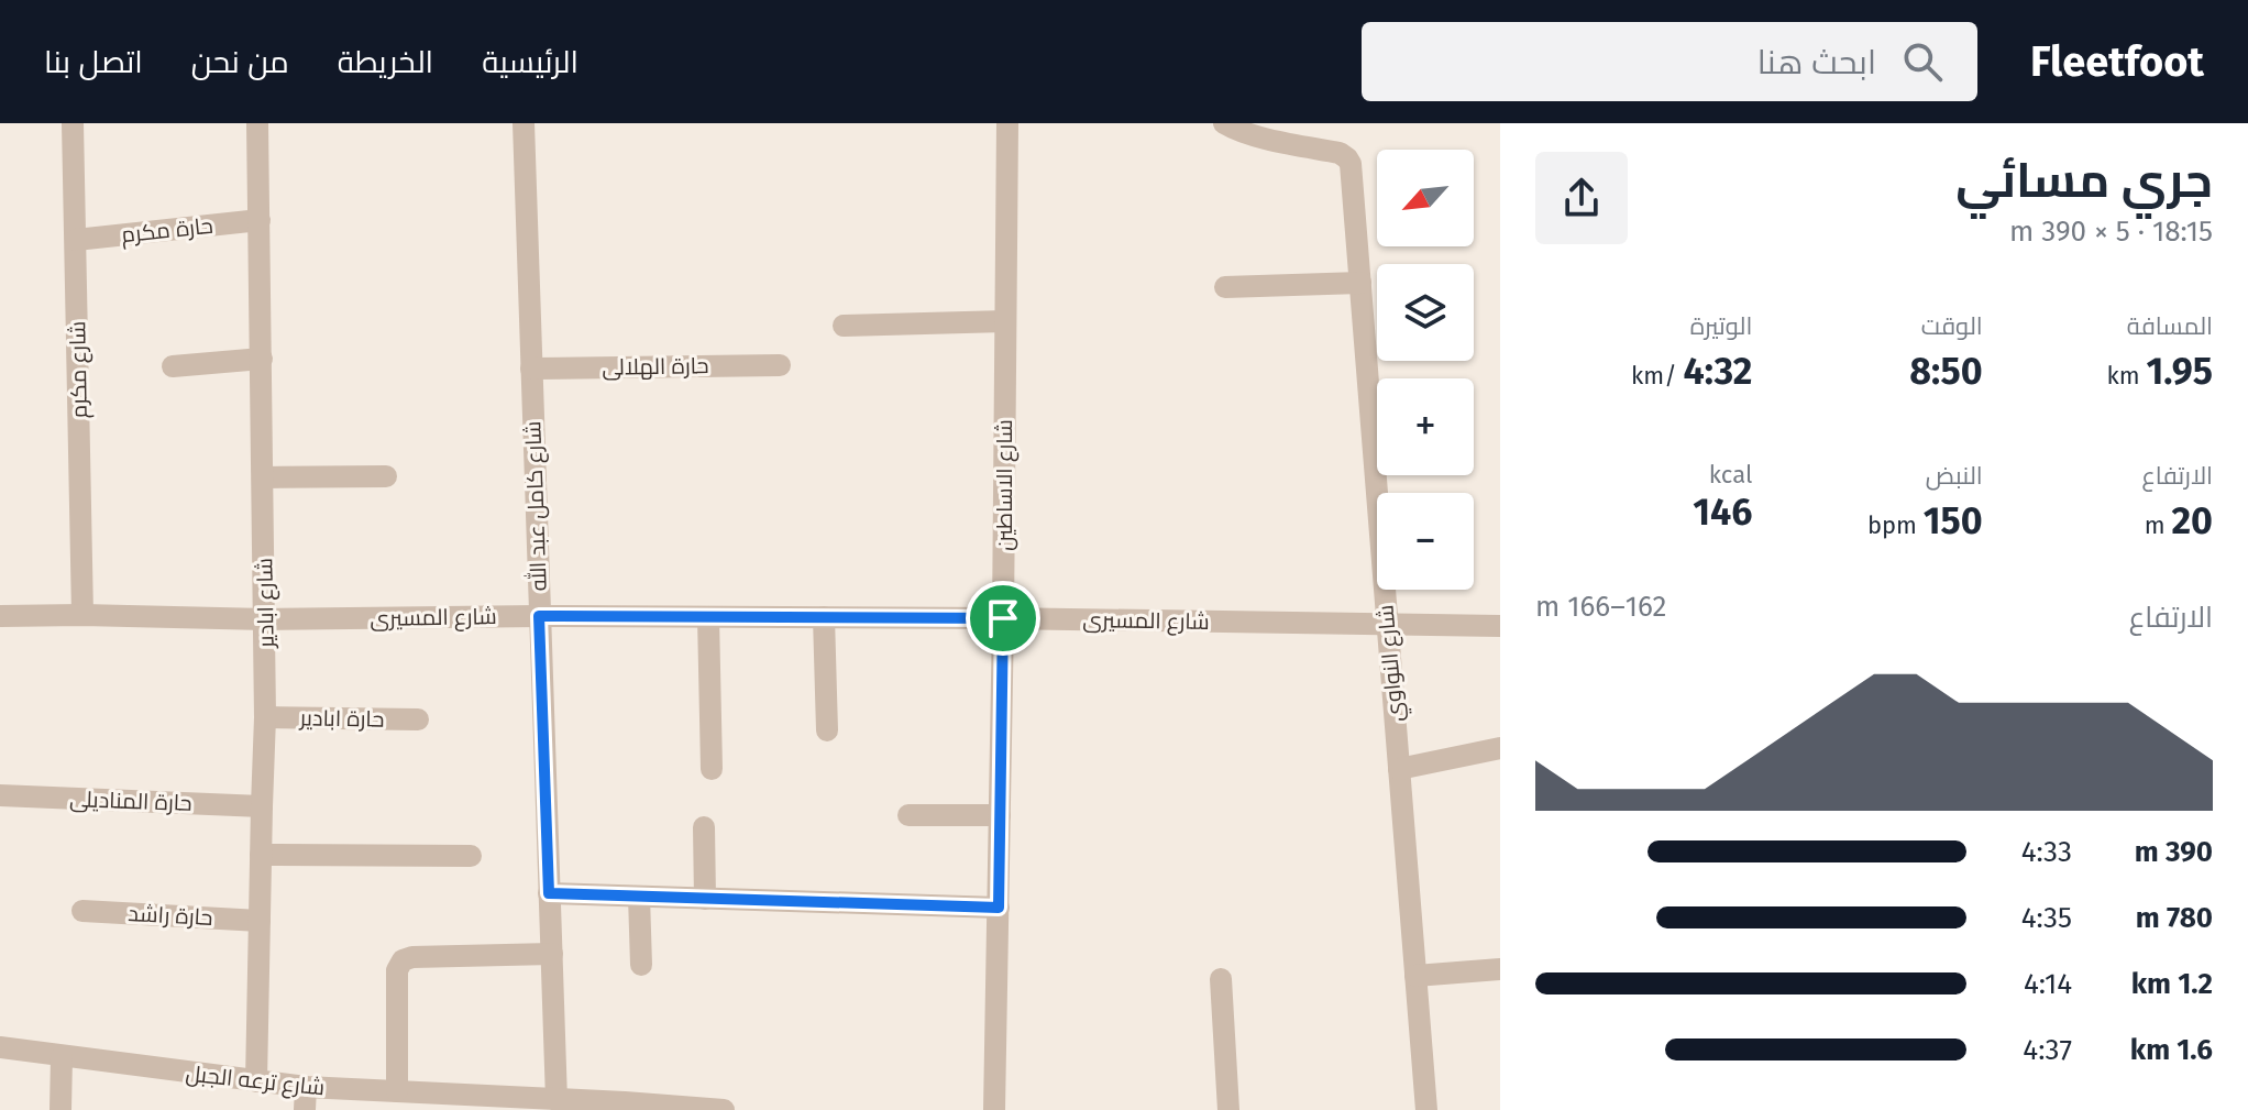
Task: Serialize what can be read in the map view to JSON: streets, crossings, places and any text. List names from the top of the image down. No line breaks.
{"streets":{"street":["حارة مكرم","حارة الهلالى","شارع مكرم","شارع الاساطين","شارع كامل عبد الله","شارع ابادير","شارع المسيرى","شارع النواوي","حارة ابادير","حارة المناديلى","حارة راشد","شارع ترعه الجبل"]},"crossings":[["حارة مكرم","شارع مكرم"],["حارة مكرم","شارع ابادير"],["حارة الهلالى","شارع كامل عبد الله"],["شارع مكرم","شارع المسيرى"],["شارع الاساطين","شارع المسيرى"],["شارع كامل عبد الله","شارع المسيرى"],["شارع كامل عبد الله","شارع ترعه الجبل"],["شارع ابادير","شارع المسيرى"],["شارع ابادير","حارة ابادير"],["شارع ابادير","حارة المناديلى"],["شارع ابادير","حارة راشد"],["شارع ابادير","شارع ترعه الجبل"],["شارع المسيرى","شارع النواوي"]],"north":"bottom left","page":{"header":"Fleetfoot","search":"ابحث هنا","nav":["الرئيسية","الخريطة","من نحن","اتصل بنا"],"heading":["جري مسائي","18:15 · 5 × 390 m"],"map_buttons":["+","−"],"stats":[["المسافة","1.95 km"],["الوقت","8:50"],["الوتيرة","4:32 /km"],["الارتفاع","20 m"],["النبض","150 bpm"],["kcal","146"]],"chart":["الارتفاع","162–166 m"],"list":[{"name":"390 m","note":"4:33"},{"name":"780 m","note":"4:35"},{"name":"1.2 km","note":"4:14"},{"name":"1.6 km","note":"4:37"}]}}
